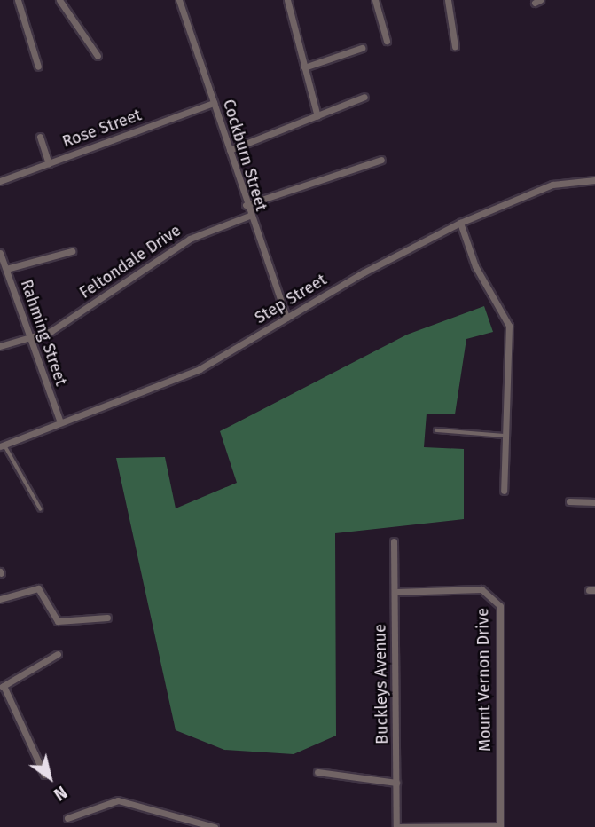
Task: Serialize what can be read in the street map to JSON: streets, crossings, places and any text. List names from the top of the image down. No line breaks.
{"streets":{"street":["Rose Street","Cockburn Street","Feltondale Drive","Step Street","Rahming Street","Mount Vernon Drive","Buckleys Avenue"]},"crossings":[["Rose Street","Cockburn Street"],["Cockburn Street","Feltondale Drive"],["Cockburn Street","Step Street"],["Feltondale Drive","Rahming Street"],["Step Street","Rahming Street"],["Mount Vernon Drive","Buckleys Avenue"]],"north":"bottom right"}
